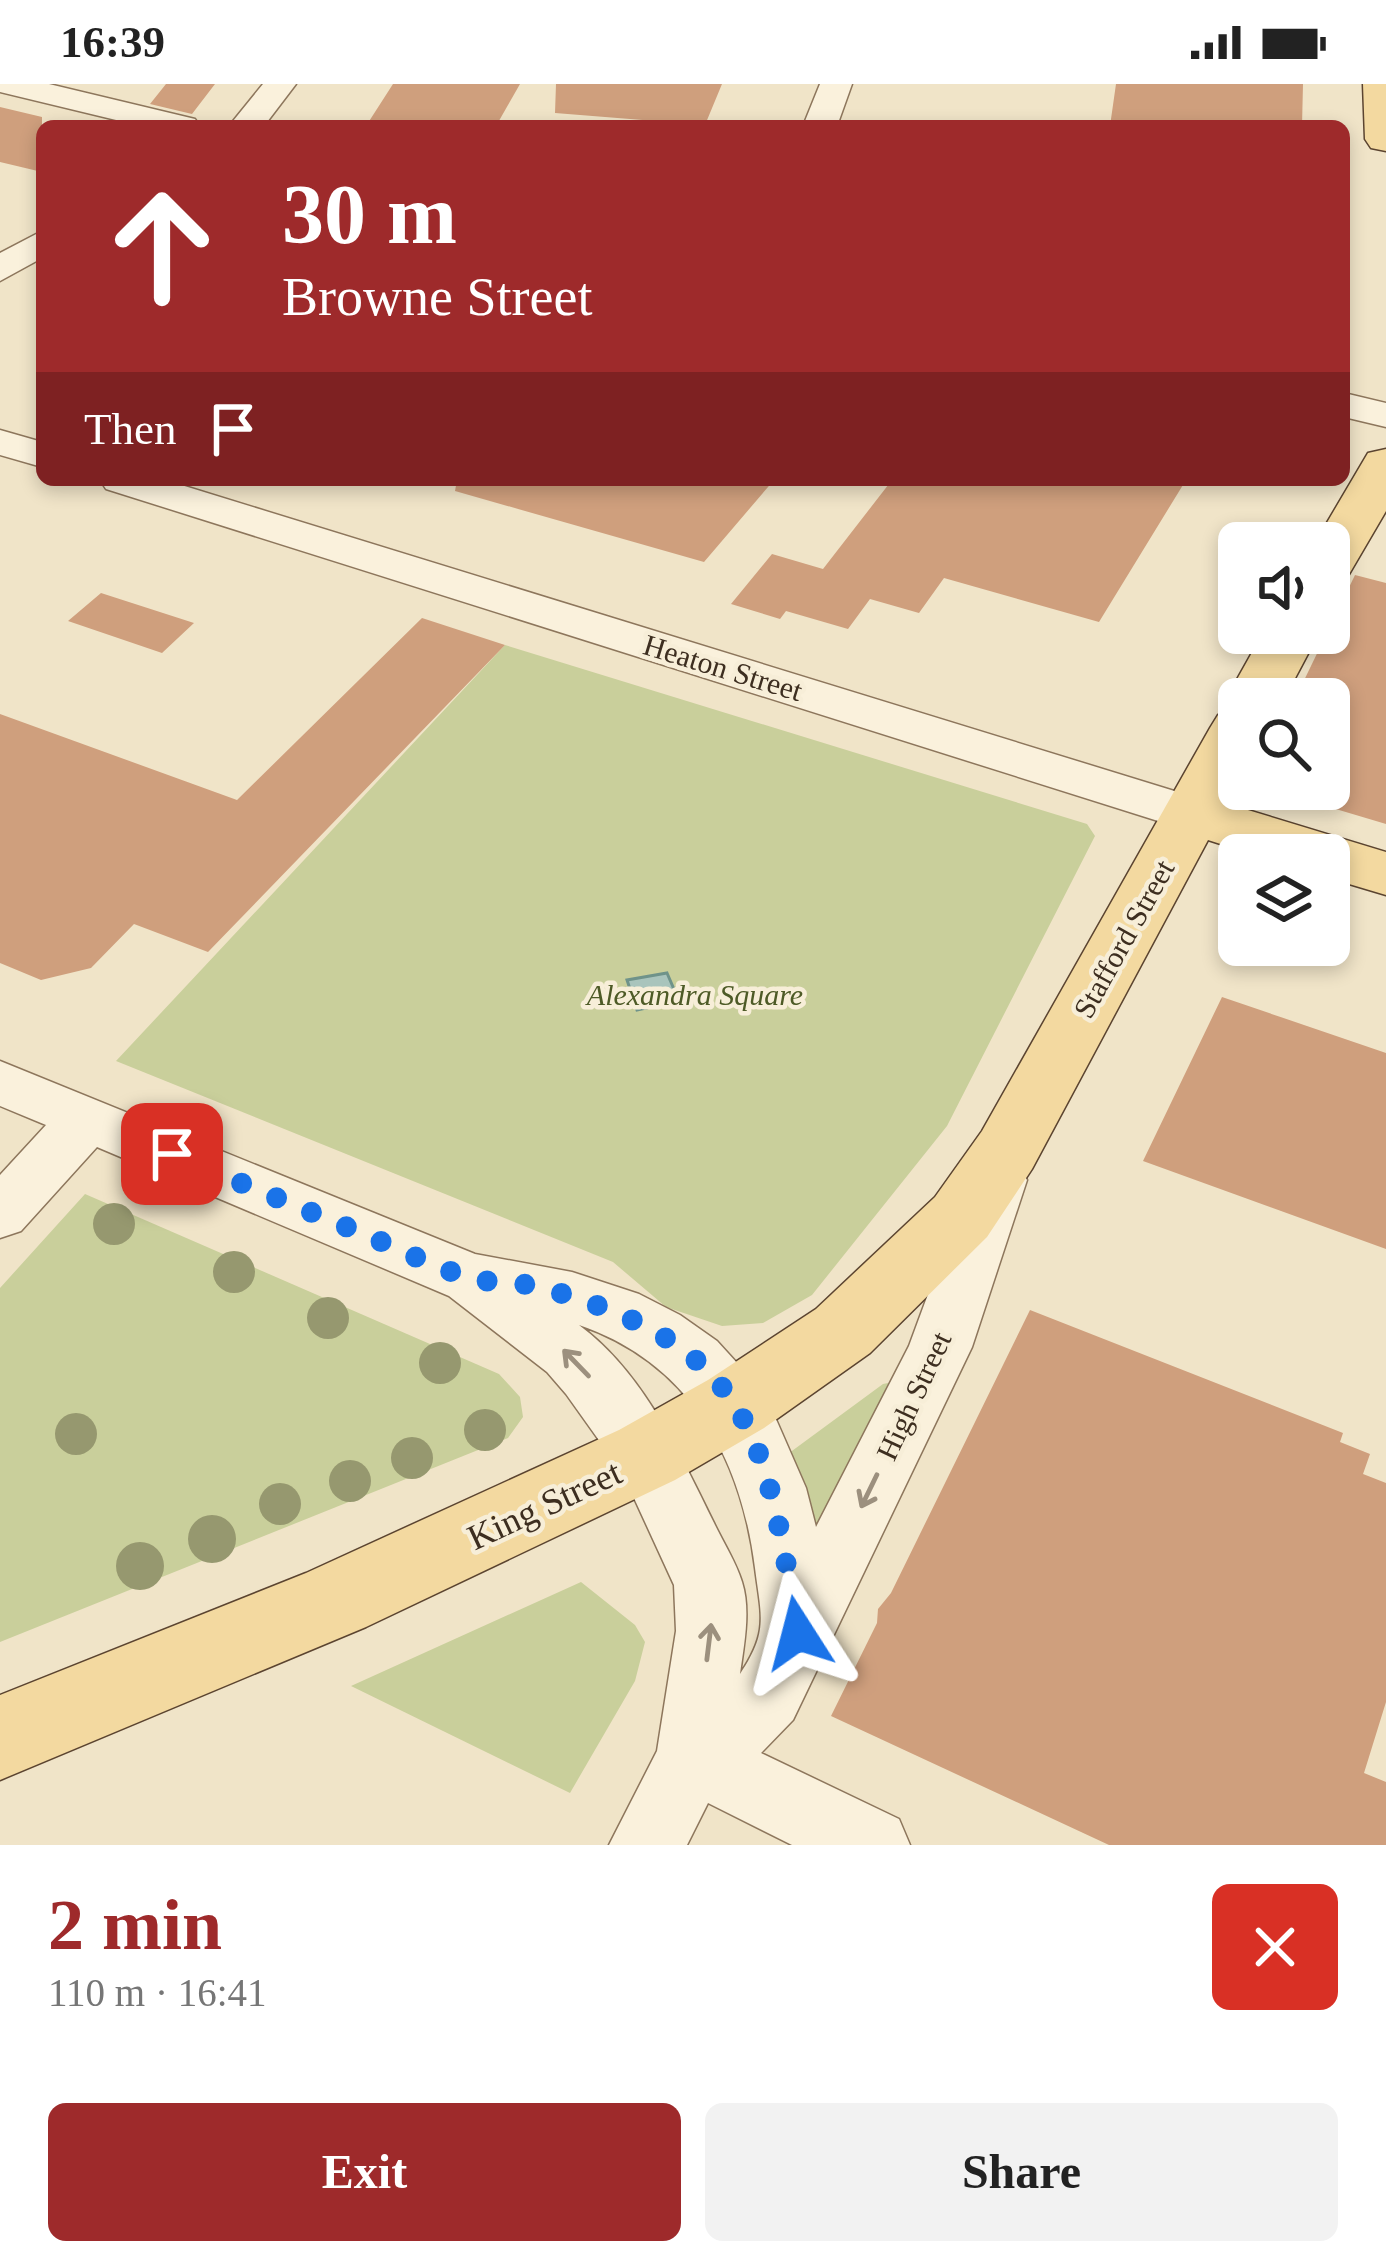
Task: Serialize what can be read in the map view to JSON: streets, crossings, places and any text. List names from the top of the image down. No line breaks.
{"streets":{"main road":["Heaton Street","Stafford Street","King Street"],"street":["High Street"]},"crossings":[["Heaton Street","Stafford Street"],["Stafford Street","High Street"],["Stafford Street","King Street"],["High Street","King Street"]],"parks":["Alexandra Square"],"page":{"status":"16:39","turn":["30 m","Browne Street"],"then":"Then","heading":["2 min","110 m · 16:41"],"buttons":["Exit","Share"]}}
